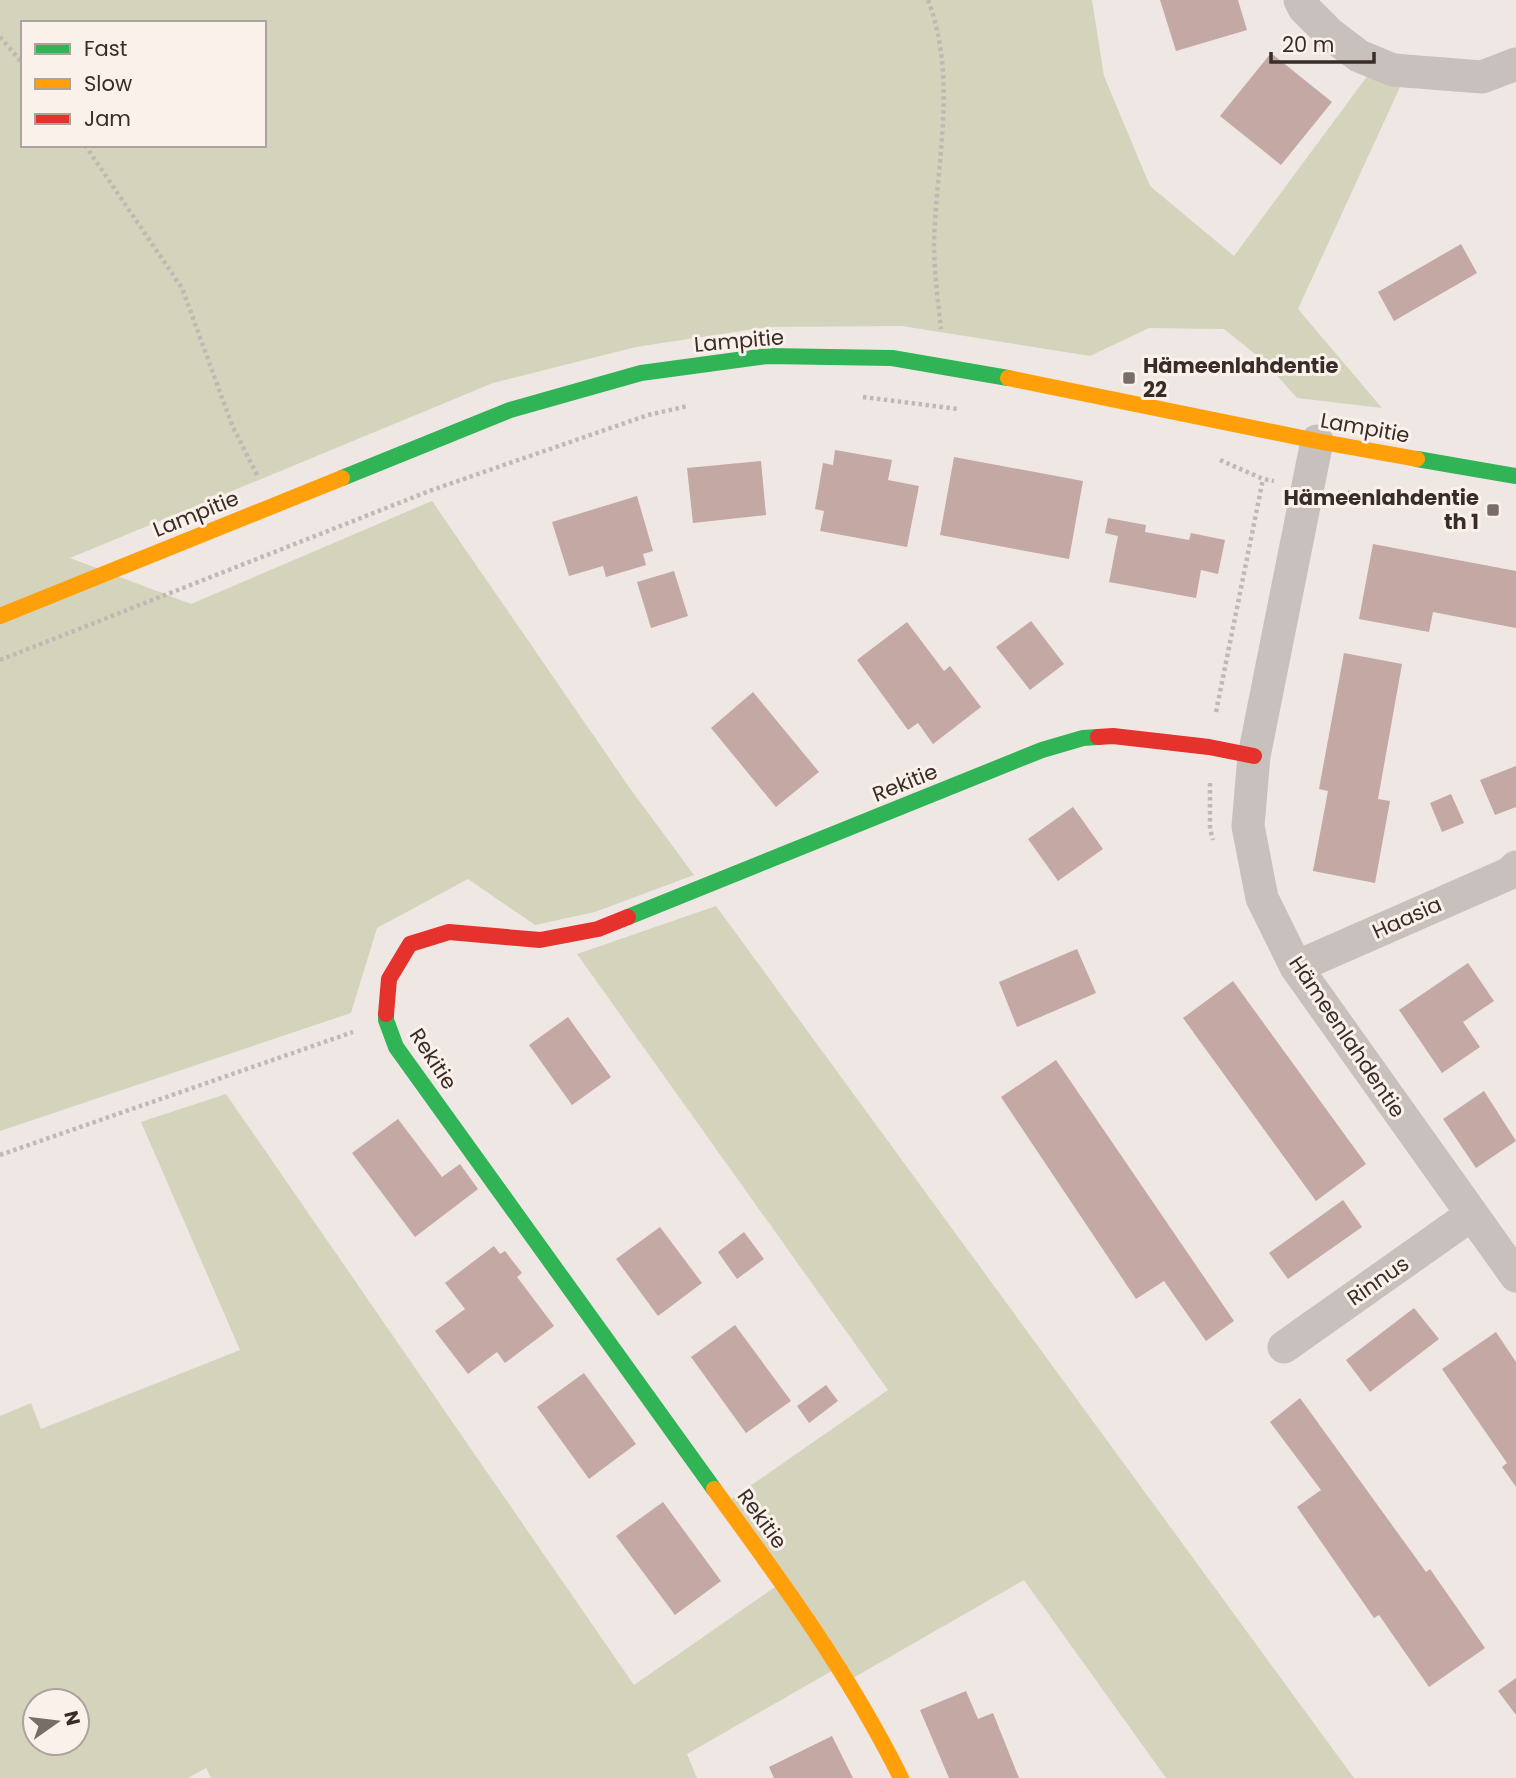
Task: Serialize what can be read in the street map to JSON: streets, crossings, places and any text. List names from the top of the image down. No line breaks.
{"streets":{"street":["Lampitie","Rekitie","Haasia","Hämeenlahdentie","Rinnus"]},"crossings":[["Lampitie","Hämeenlahdentie"],["Rekitie","Hämeenlahdentie"],["Haasia","Hämeenlahdentie"],["Hämeenlahdentie","Rinnus"]],"places":{"transit":["Hämeenlahdentie 22","Hämeenlahdentie th 1"]},"legend":["Fast","Slow","Jam"],"scale_bar":"20 m","north":"right"}
